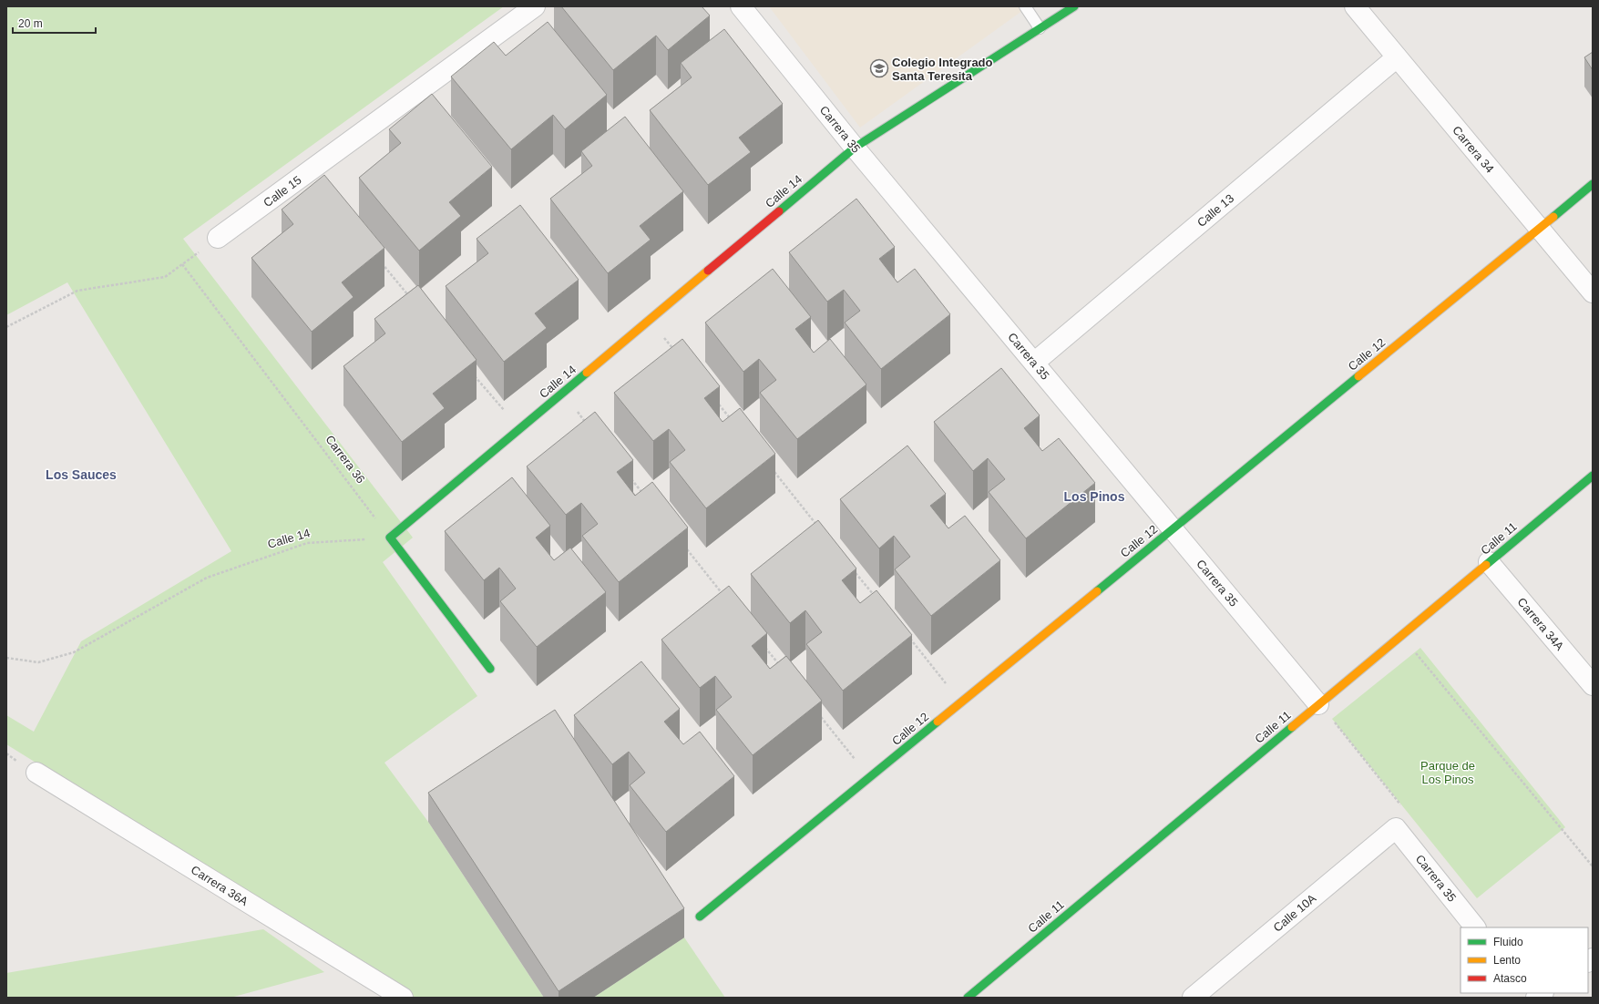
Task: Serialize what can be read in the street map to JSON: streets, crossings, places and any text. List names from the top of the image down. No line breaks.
{"streets":{"street":["Carrera 35","Carrera 34","Calle 15","Calle 14","Calle 13","Calle 12","Calle 11","Carrera 34A","Carrera 36A","Calle 10A"],"path":["Carrera 36"]},"crossings":[["Carrera 35","Calle 14"],["Carrera 35","Calle 13"],["Carrera 35","Calle 12"],["Carrera 35","Calle 11"],["Carrera 35","Calle 10A"],["Carrera 34","Calle 13"],["Carrera 34","Calle 12"],["Calle 14","Carrera 36"],["Calle 11","Carrera 34A"]],"districts":["Los Sauces","Los Pinos"],"parks":["Parque de Los Pinos"],"places":{"school or university":["Colegio Integrado Santa Teresita"]},"legend":["Fluido","Lento","Atasco"],"scale_bar":"20 m"}
